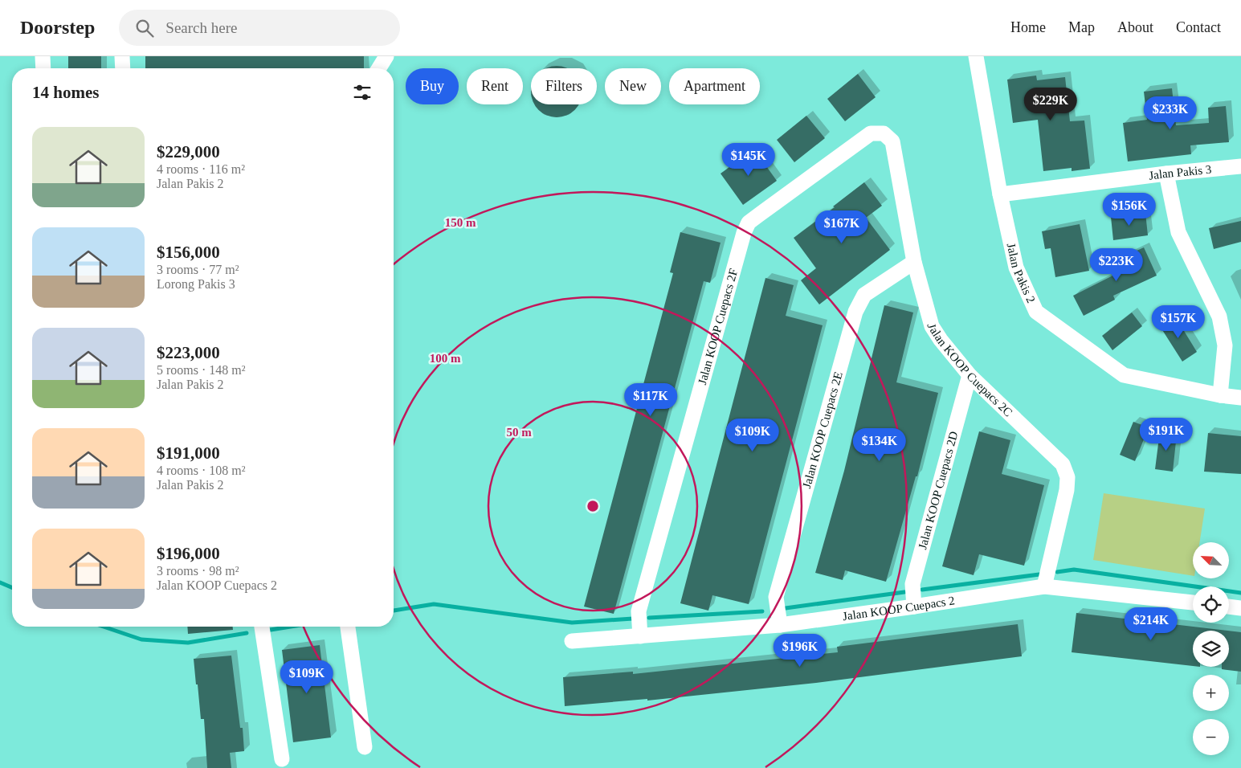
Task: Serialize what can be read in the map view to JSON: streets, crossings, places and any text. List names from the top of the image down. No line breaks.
{"streets":{"street":["Jalan Pakis 3","Jalan Pakis 2","Jalan KOOP Cuepacs 2F","Jalan KOOP Cuepacs 2C","Jalan KOOP Cuepacs 2E","Jalan KOOP Cuepacs 2D","Jalan KOOP Cuepacs 2"]},"crossings":[["Jalan Pakis 3","Jalan Pakis 2"],["Jalan KOOP Cuepacs 2F","Jalan KOOP Cuepacs 2C"],["Jalan KOOP Cuepacs 2F","Jalan KOOP Cuepacs 2"],["Jalan KOOP Cuepacs 2C","Jalan KOOP Cuepacs 2E"],["Jalan KOOP Cuepacs 2C","Jalan KOOP Cuepacs 2D"],["Jalan KOOP Cuepacs 2C","Jalan KOOP Cuepacs 2"],["Jalan KOOP Cuepacs 2E","Jalan KOOP Cuepacs 2"],["Jalan KOOP Cuepacs 2D","Jalan KOOP Cuepacs 2"]],"north":"top left","page":{"header":"Doorstep","search":"Search here","nav":["Home","Map","About","Contact"],"chip":["Buy","Rent","Filters","New","Apartment"],"heading":"14 homes","price":["$229K","$233K","$145K","$156K","$167K","$223K","$157K","$117K","$191K","$109K","$134K","$214K","$196K","$109K"],"list":[{"name":"$229,000","note":"4 rooms · 116 m² · Jalan Pakis 2"},{"name":"$156,000","note":"3 rooms · 77 m² · Lorong Pakis 3"},{"name":"$223,000","note":"5 rooms · 148 m² · Jalan Pakis 2"},{"name":"$191,000","note":"4 rooms · 108 m² · Jalan Pakis 2"},{"name":"$196,000","note":"3 rooms · 98 m² · Jalan KOOP Cuepacs 2"}],"map_buttons":["+","−"]},"rings":["150 m","100 m","50 m"]}
